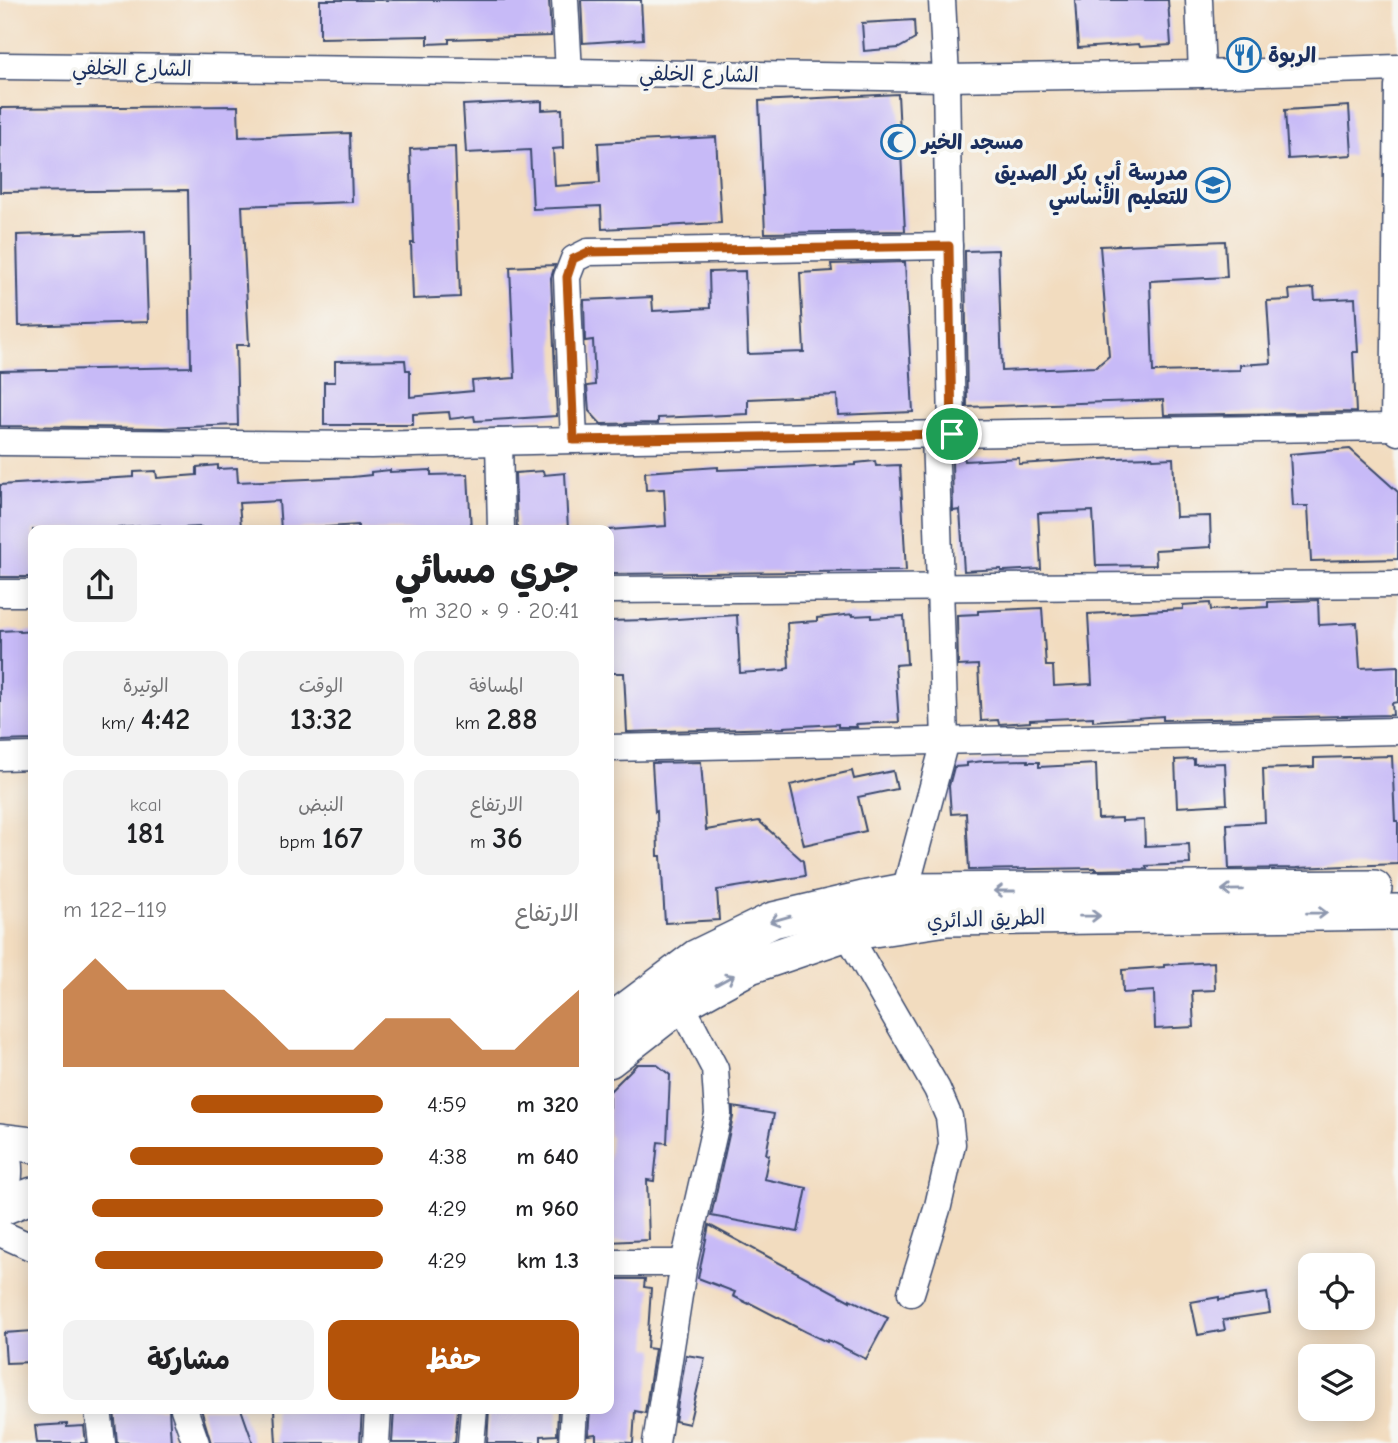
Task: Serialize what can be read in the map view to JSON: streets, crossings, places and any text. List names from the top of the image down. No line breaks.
{"streets":{"main road":["الطريق الدائري"],"street":["الشارع الخلفي"]},"places":{"restaurant":["الربوة"],"mosque":["مسجد الخير"],"school or university":["مدرسة أبي بكر الصديق للتعليم الأساسي"]},"page":{"heading":["جري مسائي","20:41 · 9 × 320 m"],"stats":[["المسافة","2.88 km"],["الوقت","13:32"],["الوتيرة","4:42 /km"],["الارتفاع","36 m"],["النبض","167 bpm"],["kcal","181"]],"chart":["الارتفاع","119–122 m"],"list":[{"name":"320 m","note":"4:59"},{"name":"640 m","note":"4:38"},{"name":"960 m","note":"4:29"},{"name":"1.3 km","note":"4:29"}],"buttons":["حفظ","مشاركة"]}}
